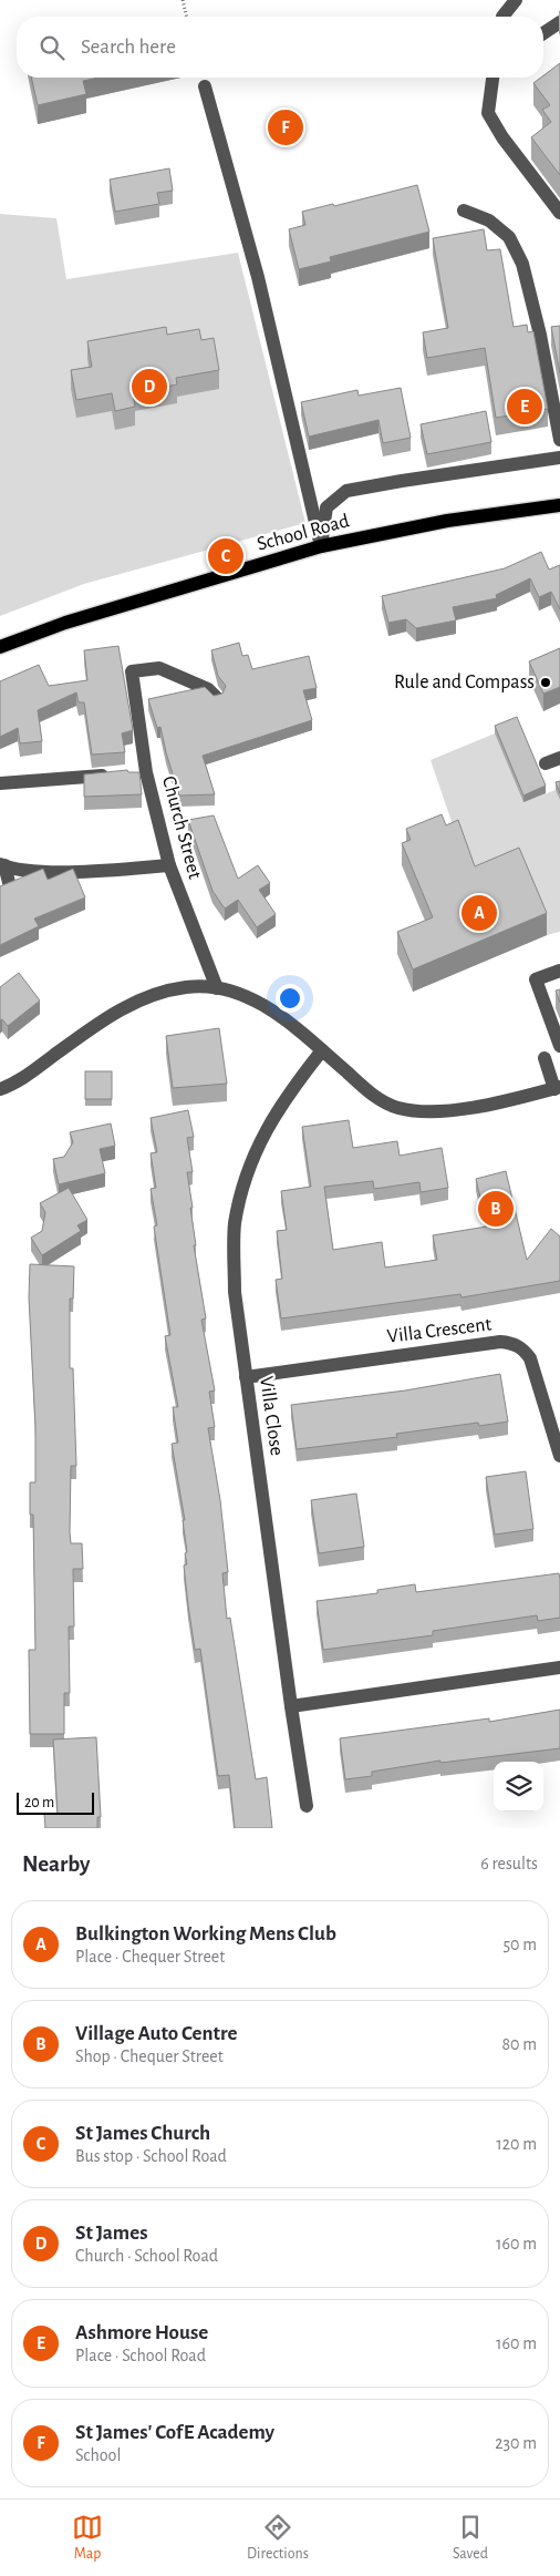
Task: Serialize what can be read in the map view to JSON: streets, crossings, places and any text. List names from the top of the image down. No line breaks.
{"streets":{"main road":["School Road"],"street":["Church Street","Villa Crescent","Villa Close"]},"crossings":[["Villa Crescent","Villa Close"]],"places":["Rule and Compass"],"scale_bar":"20 m","page":{"search":"Search here","pins":["F","D","E","C","A","B"],"scale":"20 m","heading":["Nearby","6 results"],"list":[{"mark":"A","name":"Bulkington Working Mens Club","note":"Place · Chequer Street","value":"50 m"},{"mark":"B","name":"Village Auto Centre","note":"Shop · Chequer Street","value":"80 m"},{"mark":"C","name":"St James Church","note":"Bus stop · School Road","value":"120 m"},{"mark":"D","name":"St James","note":"Church · School Road","value":"160 m"},{"mark":"E","name":"Ashmore House","note":"Place · School Road","value":"160 m"},{"mark":"F","name":"St James' CofE Academy","note":"School","value":"230 m"}],"nav":["Map","Directions","Saved"]}}
